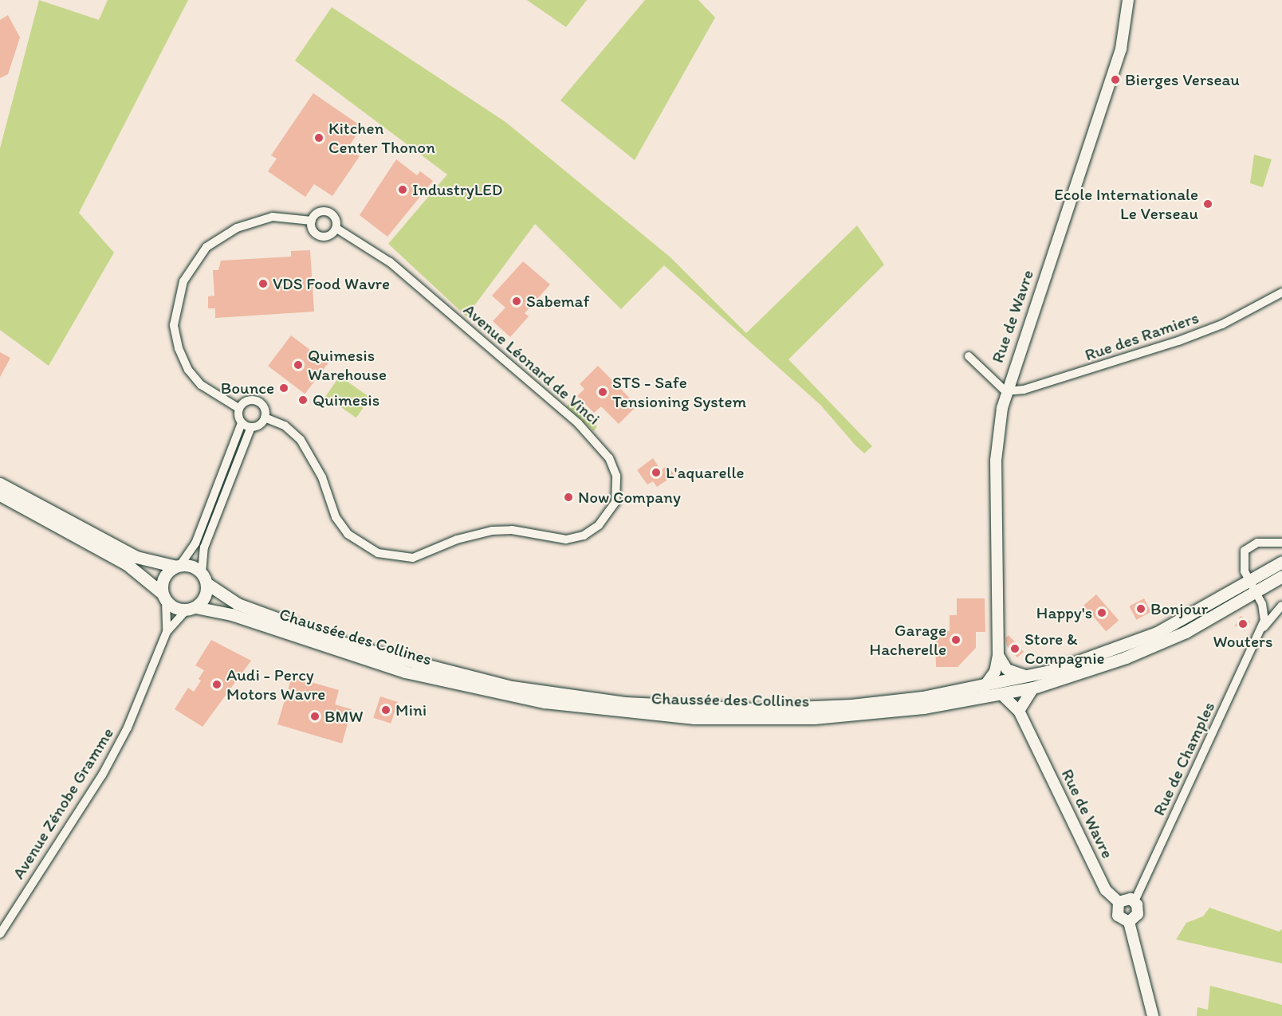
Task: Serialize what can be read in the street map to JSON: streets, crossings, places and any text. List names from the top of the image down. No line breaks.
{"streets":{"main road":["Chaussée des Collines"],"street":["Rue de Wavre","Rue des Ramiers","Avenue Léonard de Vinci","Rue de Champles","Avenue Zénobe Gramme"]},"crossings":[["Rue de Wavre","Rue des Ramiers"],["Rue de Wavre","Chaussée des Collines"],["Rue de Wavre","Rue de Champles"],["Chaussée des Collines","Rue de Champles"],["Chaussée des Collines","Avenue Zénobe Gramme"]],"places":["Bierges Verseau","Kitchen Center Thonon","IndustryLED","Ecole Internationale Le Verseau","VDS Food Wavre","Sabemaf","Quimesis Warehouse","Bounce","STS - Safe Tensioning System","Quimesis","L'aquarelle","Now Company","Bonjour","Happy's","Wouters","Garage Hacherelle","Store & Compagnie","Audi - Percy Motors Wavre","Mini","BMW"]}
